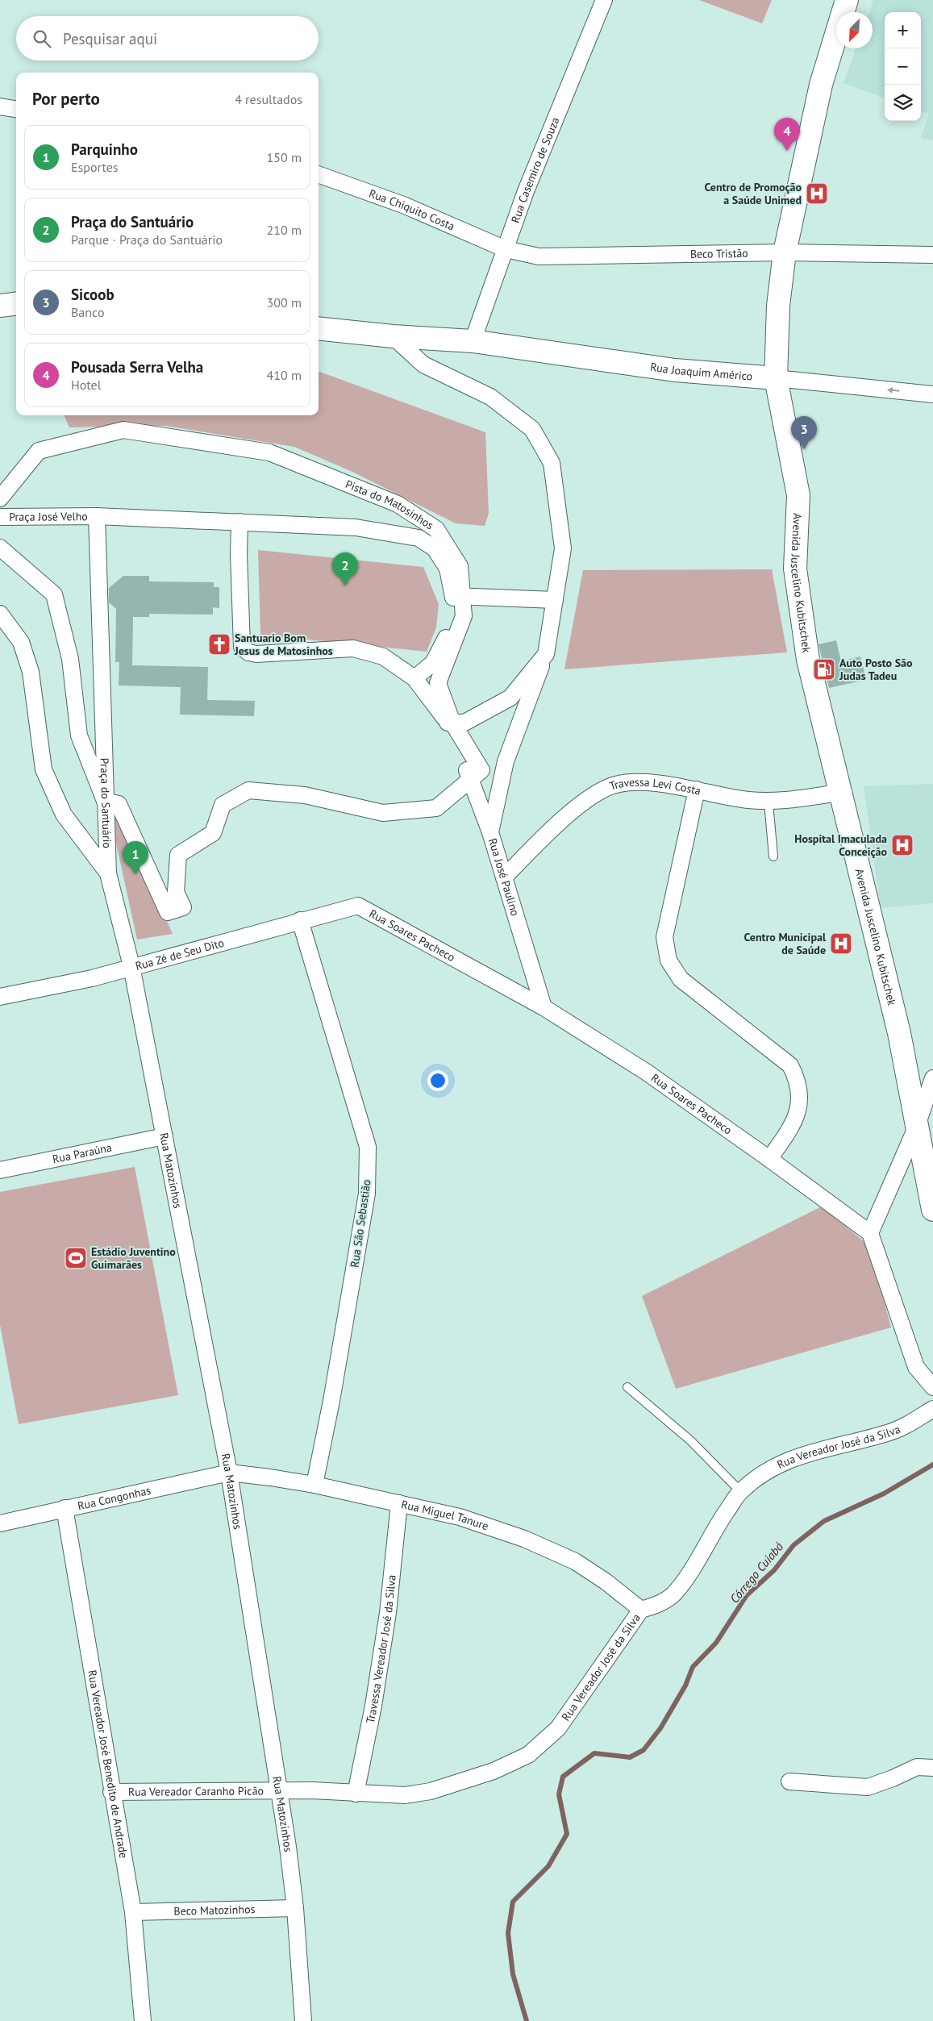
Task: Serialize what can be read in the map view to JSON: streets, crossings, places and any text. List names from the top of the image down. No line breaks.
{"streets":{"main road":["Rua Joaquim Américo","Avenida Juscelino Kubitschek"],"street":["Rua Casemiro de Souza","Rua Chiquito Costa","Beco Tristão","Pista do Matosinhos","Praça José Velho","Travessa Levi Costa","Praça do Santuário","Rua José Paulino","Rua Soares Pacheco","Rua Zé de Seu Dito","Rua Paraúna","Rua Matozinhos","Rua São Sebastião","Rua Vereador José da Silva","Rua Congonhas","Rua Miguel Tanure","Travessa Vereador José da Silva","Rua Vereador José Benedito de Andrade","Rua Vereador Caranho Picão","Beco Matozinhos"]},"crossings":[["Rua Casemiro de Souza","Rua Chiquito Costa"],["Rua Casemiro de Souza","Beco Tristão"],["Rua Casemiro de Souza","Rua Joaquim Américo"],["Rua Chiquito Costa","Beco Tristão"],["Beco Tristão","Avenida Juscelino Kubitschek"],["Rua Joaquim Américo","Avenida Juscelino Kubitschek"],["Pista do Matosinhos","Praça do Santuário"],["Praça José Velho","Praça do Santuário"],["Avenida Juscelino Kubitschek","Travessa Levi Costa"],["Travessa Levi Costa","Rua José Paulino"],["Praça do Santuário","Rua Matozinhos"],["Rua José Paulino","Rua Soares Pacheco"],["Rua Soares Pacheco","Rua Zé de Seu Dito"],["Rua Zé de Seu Dito","Rua Matozinhos"],["Rua Zé de Seu Dito","Rua São Sebastião"],["Rua Paraúna","Rua Matozinhos"],["Rua Matozinhos","Rua Vereador José da Silva"],["Rua Matozinhos","Rua Congonhas"],["Rua Matozinhos","Rua Miguel Tanure"],["Rua Matozinhos","Rua Vereador Caranho Picão"],["Rua Matozinhos","Beco Matozinhos"],["Rua São Sebastião","Rua Miguel Tanure"],["Rua Vereador José da Silva","Rua Miguel Tanure"],["Rua Vereador José da Silva","Travessa Vereador José da Silva"],["Rua Vereador José da Silva","Rua Vereador Caranho Picão"],["Rua Congonhas","Rua Miguel Tanure"],["Rua Congonhas","Rua Vereador José Benedito de Andrade"],["Rua Miguel Tanure","Travessa Vereador José da Silva"],["Rua Vereador José Benedito de Andrade","Rua Vereador Caranho Picão"],["Rua Vereador José Benedito de Andrade","Beco Matozinhos"]],"water":["Córrego Cuiabá"],"places":{"hospital":["Centro de Promoção a Saúde Unimed","Hospital Imaculada Conceição","Centro Municipal de Saúde"],"church":["Santuario Bom Jesus de Matosinhos"],"fuel station":["Auto Posto São Judas Tadeu"],"sports":["Estádio Juventino Guimarães"]},"north":"bottom left","page":{"map_buttons":["+","−"],"search":"Pesquisar aqui","heading":["Por perto","4 resultados"],"pins":["4","3","2","1"],"list":[{"mark":"1","name":"Parquinho","note":"Esportes","value":"150 m"},{"mark":"2","name":"Praça do Santuário","note":"Parque · Praça do Santuário","value":"210 m"},{"mark":"3","name":"Sicoob","note":"Banco","value":"300 m"},{"mark":"4","name":"Pousada Serra Velha","note":"Hotel","value":"410 m"}]}}
